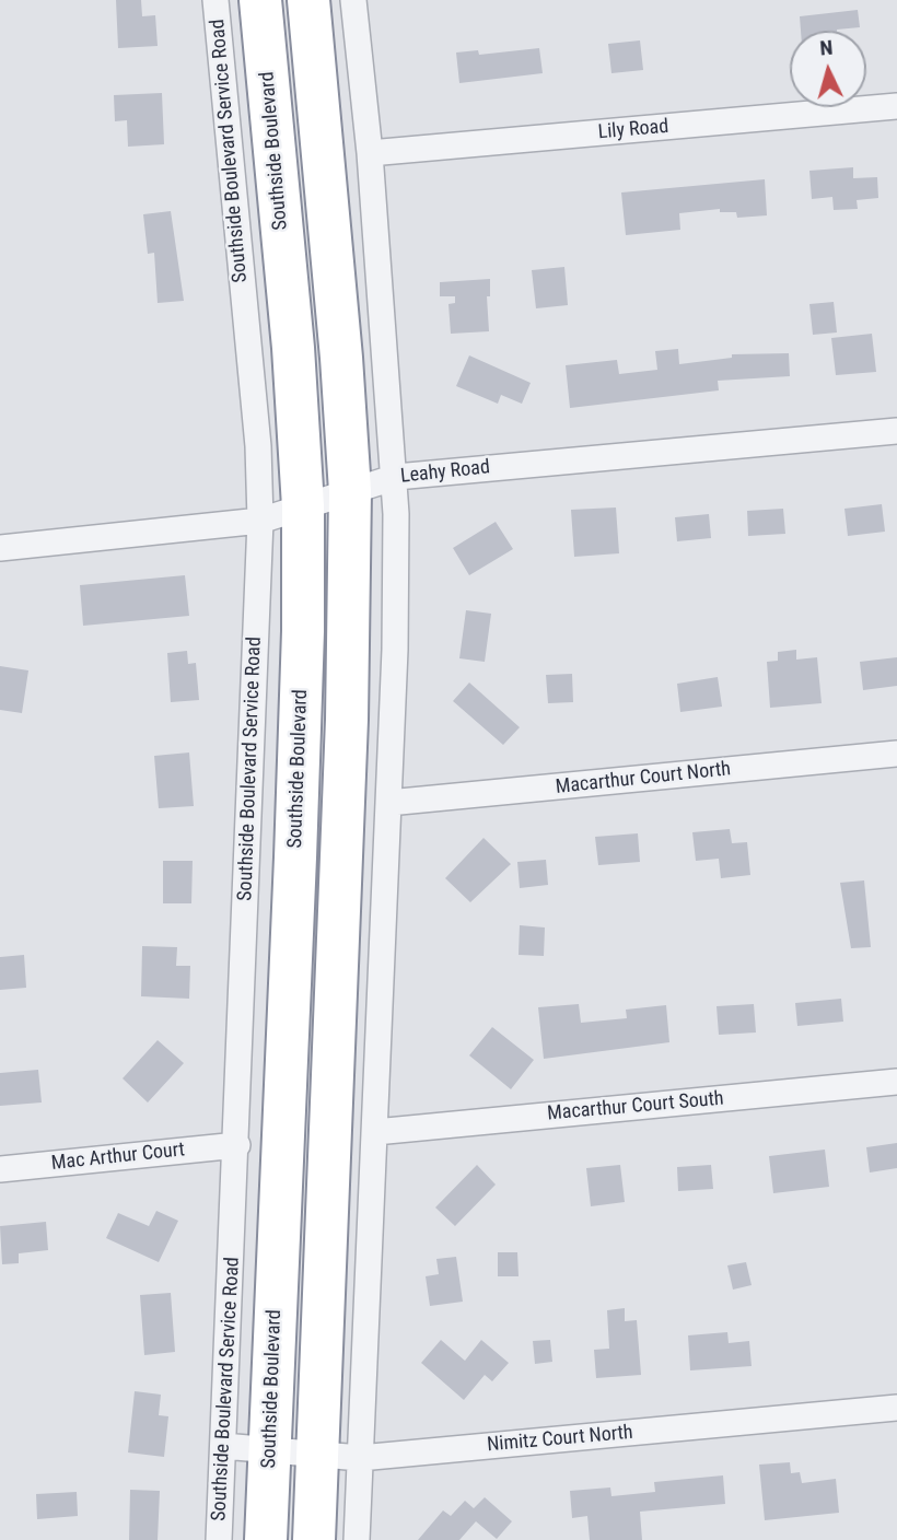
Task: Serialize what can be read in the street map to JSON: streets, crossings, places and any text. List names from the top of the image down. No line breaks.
{"streets":{"highway":["Southside Boulevard"],"street":["Lily Road","Southside Boulevard Service Road","Leahy Road","Macarthur Court North","Macarthur Court South","Mac Arthur Court","Nimitz Court North"]},"crossings":[["Southside Boulevard Service Road","Leahy Road"],["Southside Boulevard Service Road","Mac Arthur Court"],["Southside Boulevard Service Road","Nimitz Court North"],["Southside Boulevard","Leahy Road"],["Southside Boulevard","Nimitz Court North"]],"north":"top"}
